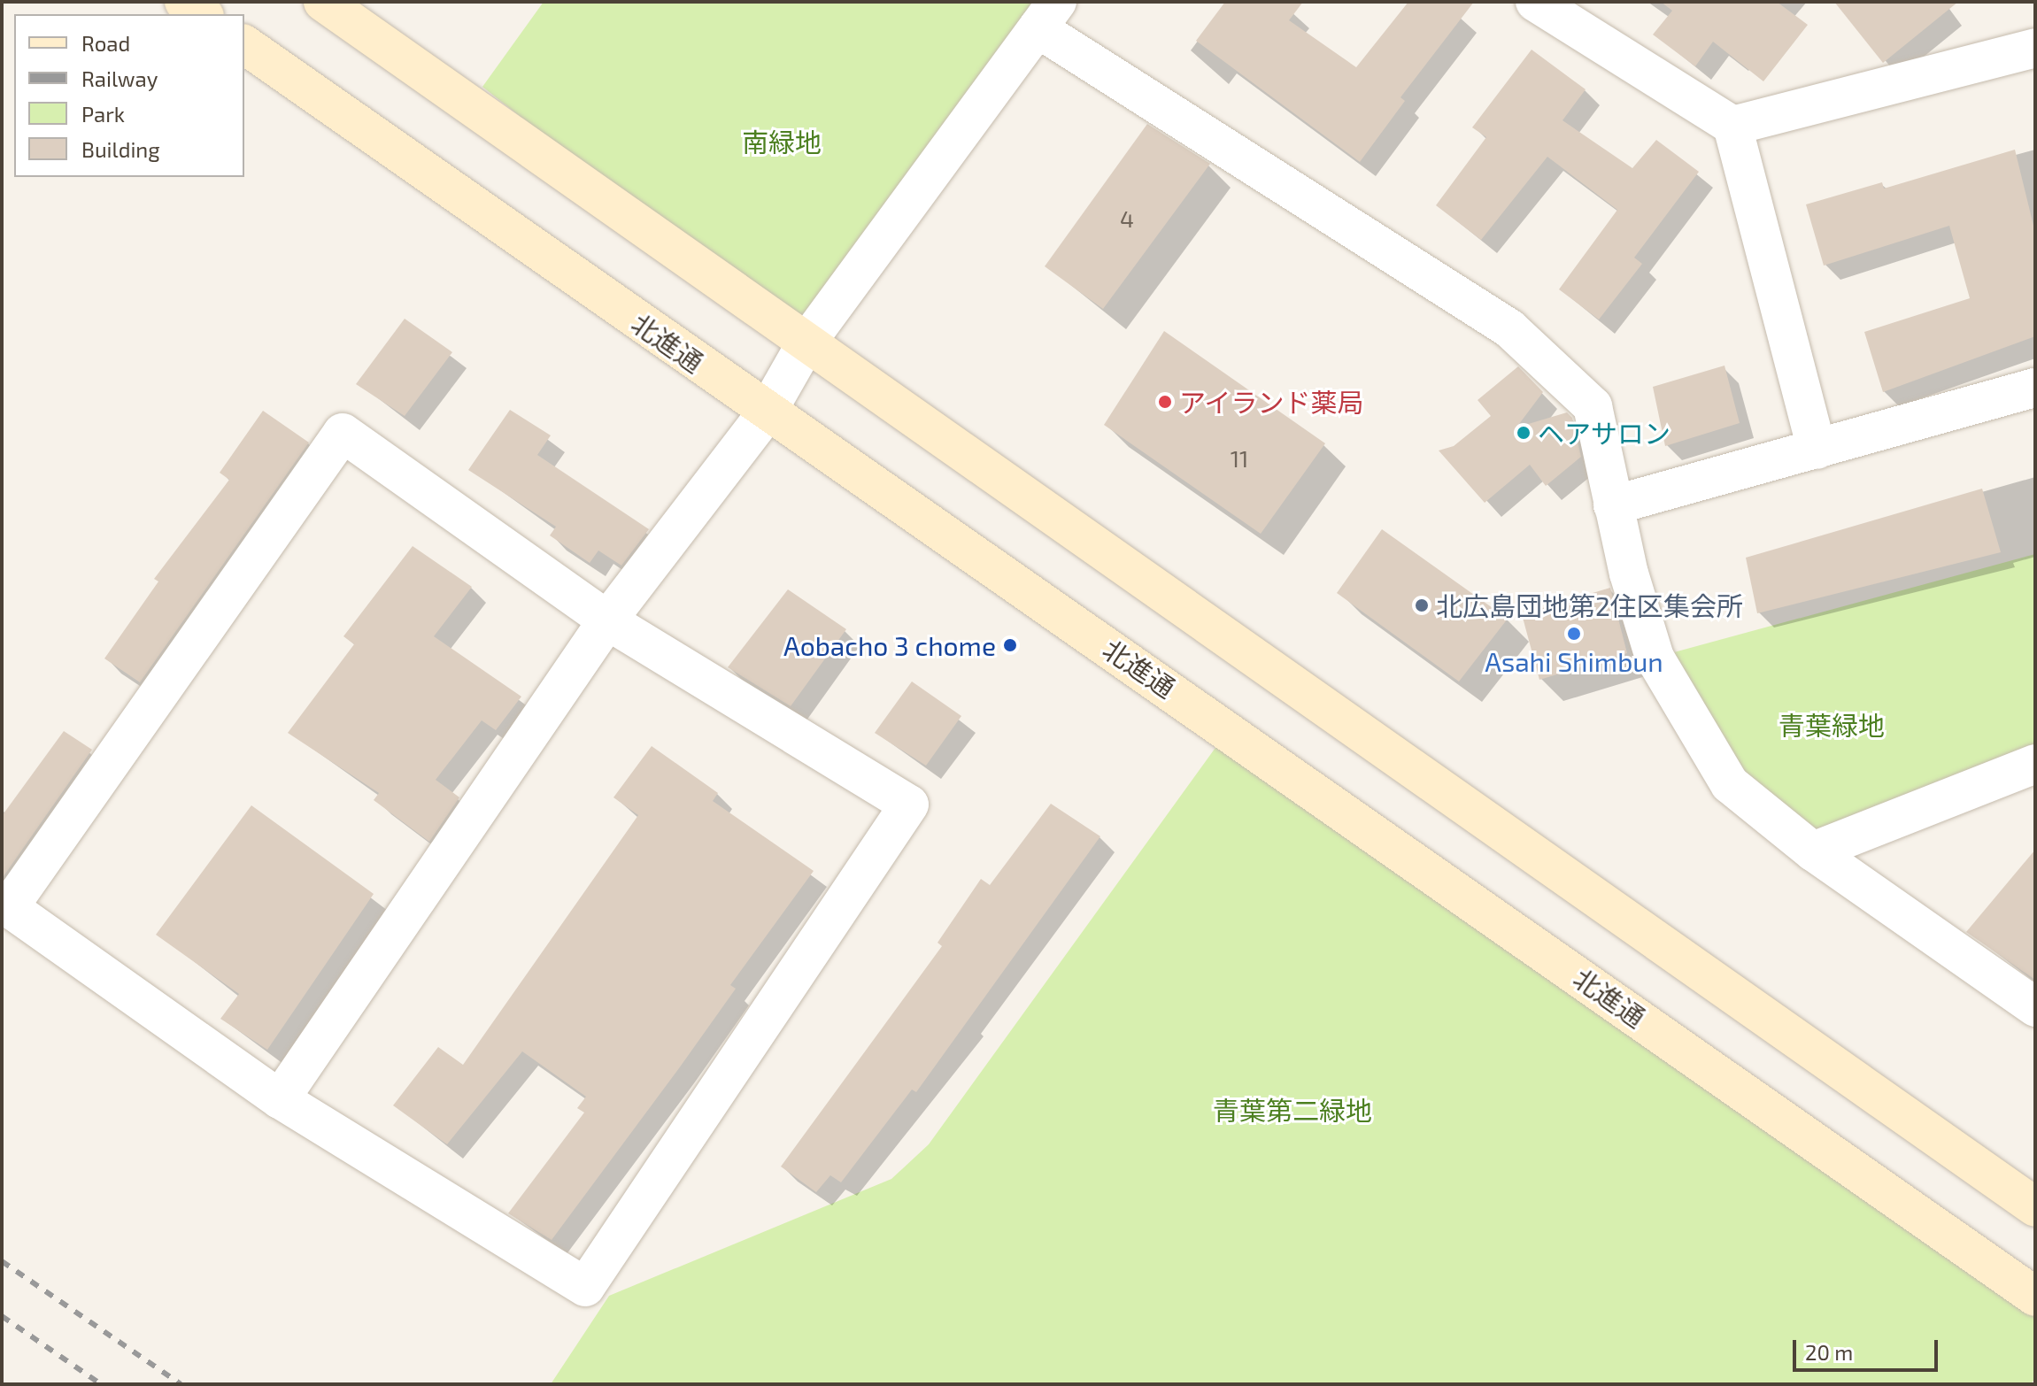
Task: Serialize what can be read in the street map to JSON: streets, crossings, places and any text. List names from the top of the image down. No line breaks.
{"streets":{"street":["北進通"]},"parks":["南緑地","青葉緑地","青葉第二緑地"],"places":["アイランド薬局","ヘアサロン","北広島団地第2住区集会所","Asahi Shimbun","Aobacho 3 chome"],"house_numbers":["4","11"],"legend":["Road","Railway","Park","Building"],"scale_bar":"20 m"}
